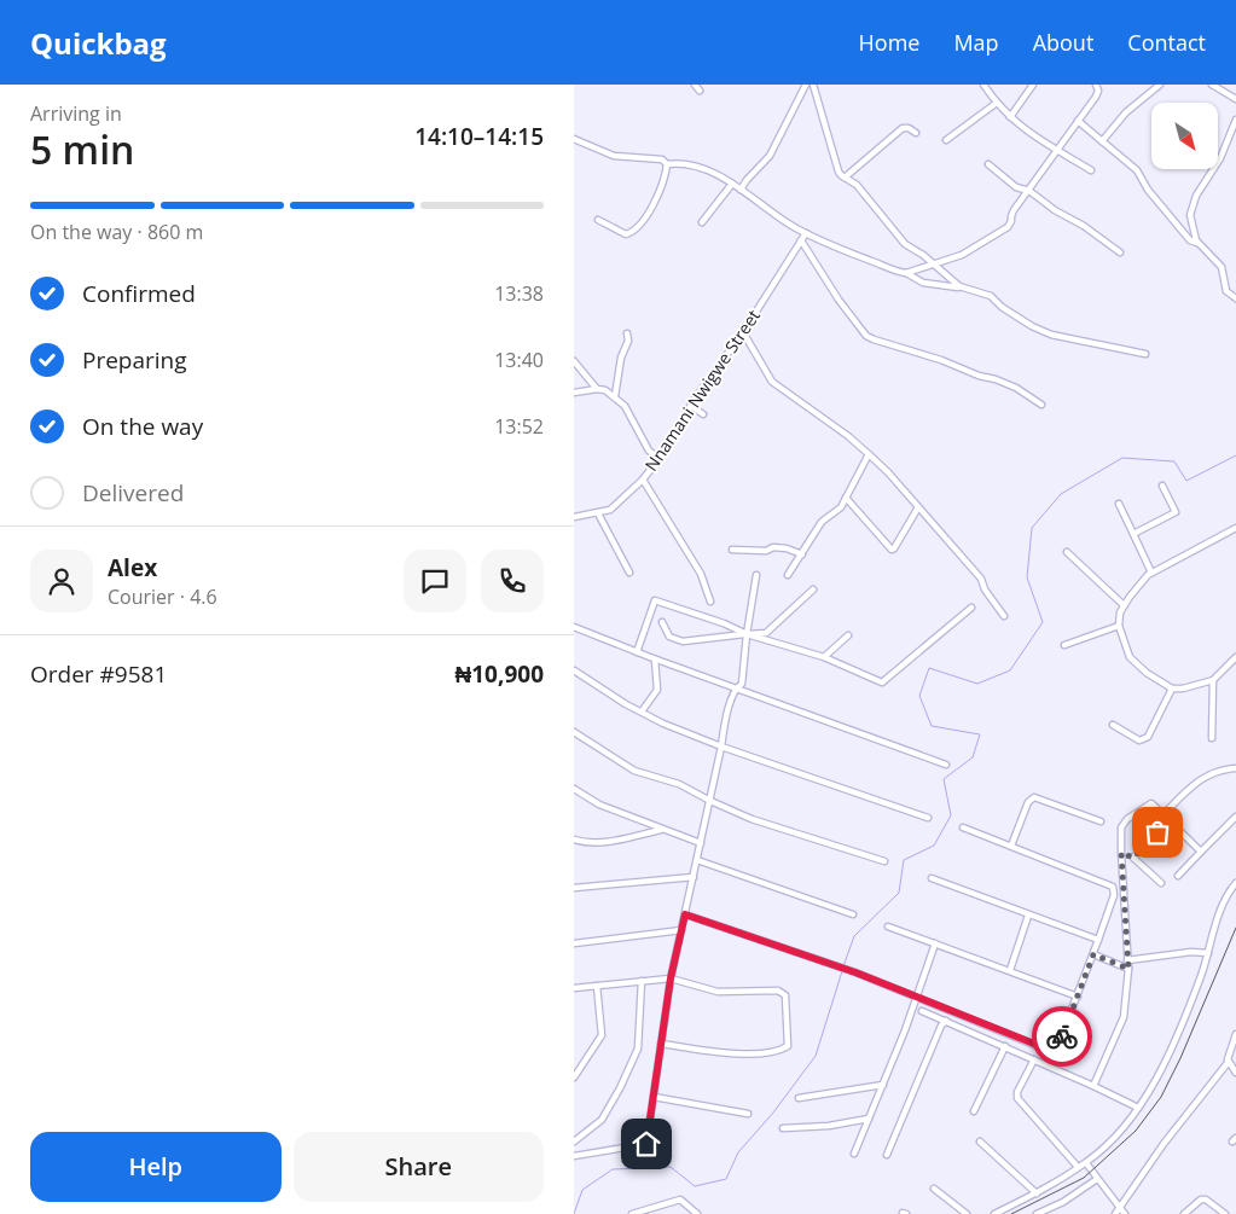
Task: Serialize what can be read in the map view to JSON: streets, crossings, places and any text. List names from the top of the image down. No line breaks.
{"streets":{"street":["Nnamani Nwigwe Street"]},"north":"bottom right","page":{"header":"Quickbag","nav":["Home","Map","About","Contact"],"heading":["5 min","Arriving in","14:10–14:15"],"panel":["Alex","Courier · 4.6","Order #9581","₦10,900"],"bar":"On the way · 860 m","list":[["Confirmed","13:38"],["Preparing","13:40"],["On the way","13:52"],"Delivered"],"buttons":["Help","Share"]}}
